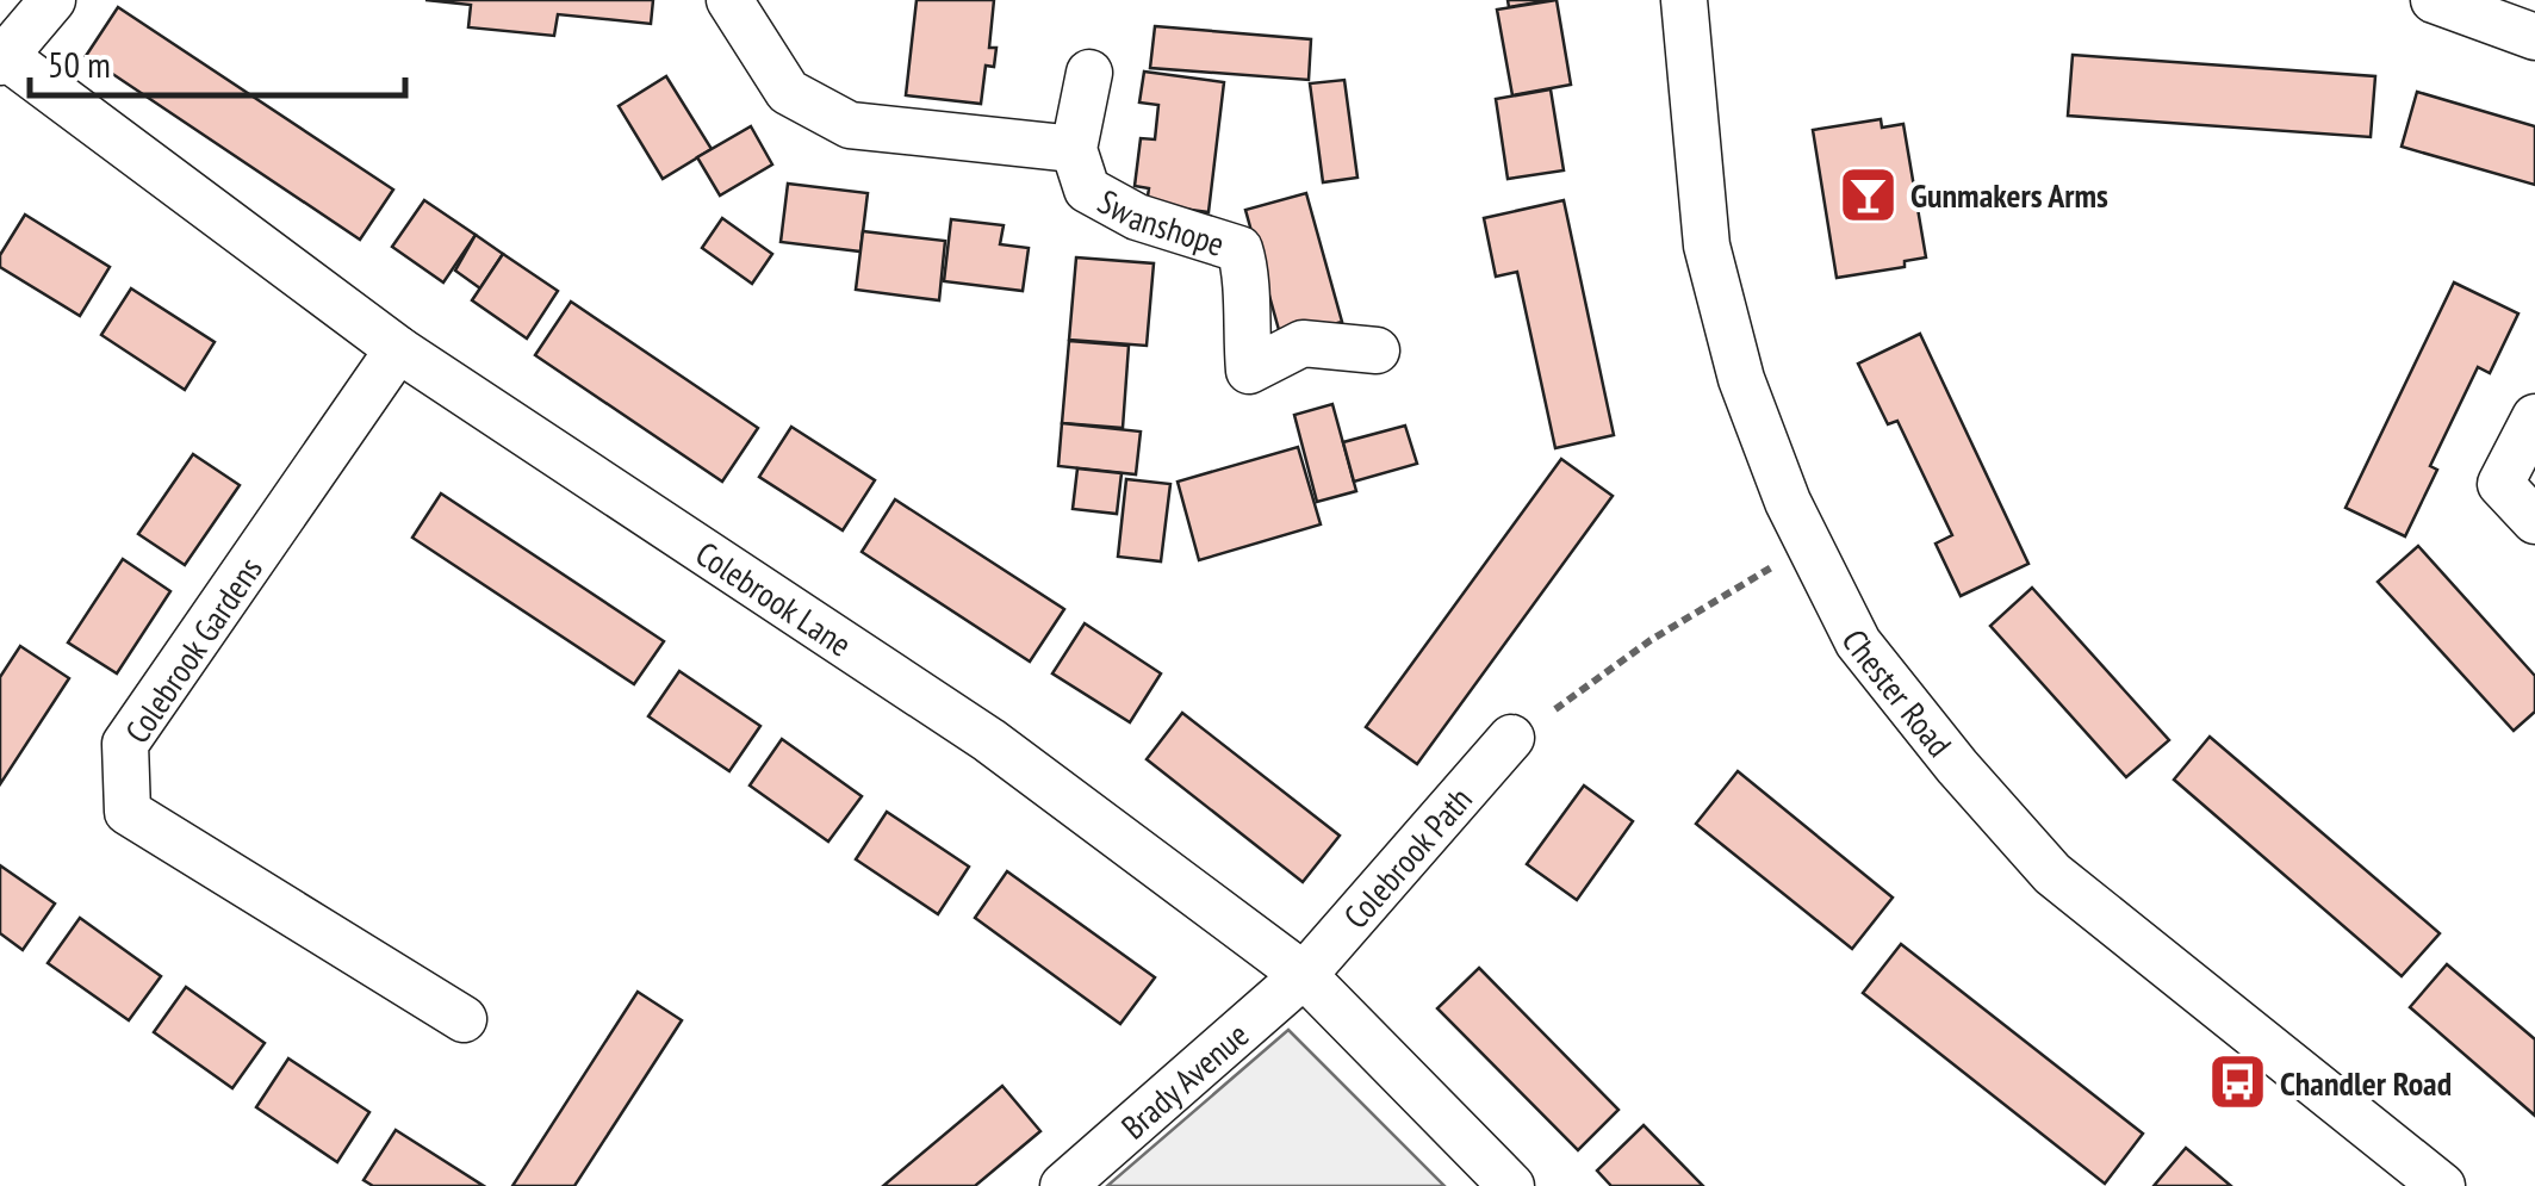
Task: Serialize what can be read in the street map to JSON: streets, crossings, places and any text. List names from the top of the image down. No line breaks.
{"streets":{"street":["Swanshope","Colebrook Lane","Colebrook Gardens","Chester Road","Colebrook Path","Brady Avenue"]},"crossings":[["Colebrook Lane","Colebrook Gardens"],["Colebrook Lane","Colebrook Path"],["Colebrook Lane","Brady Avenue"],["Colebrook Path","Brady Avenue"]],"places":{"bar":["Gunmakers Arms"],"bus stop":["Chandler Road"]},"scale_bar":"50 m"}
